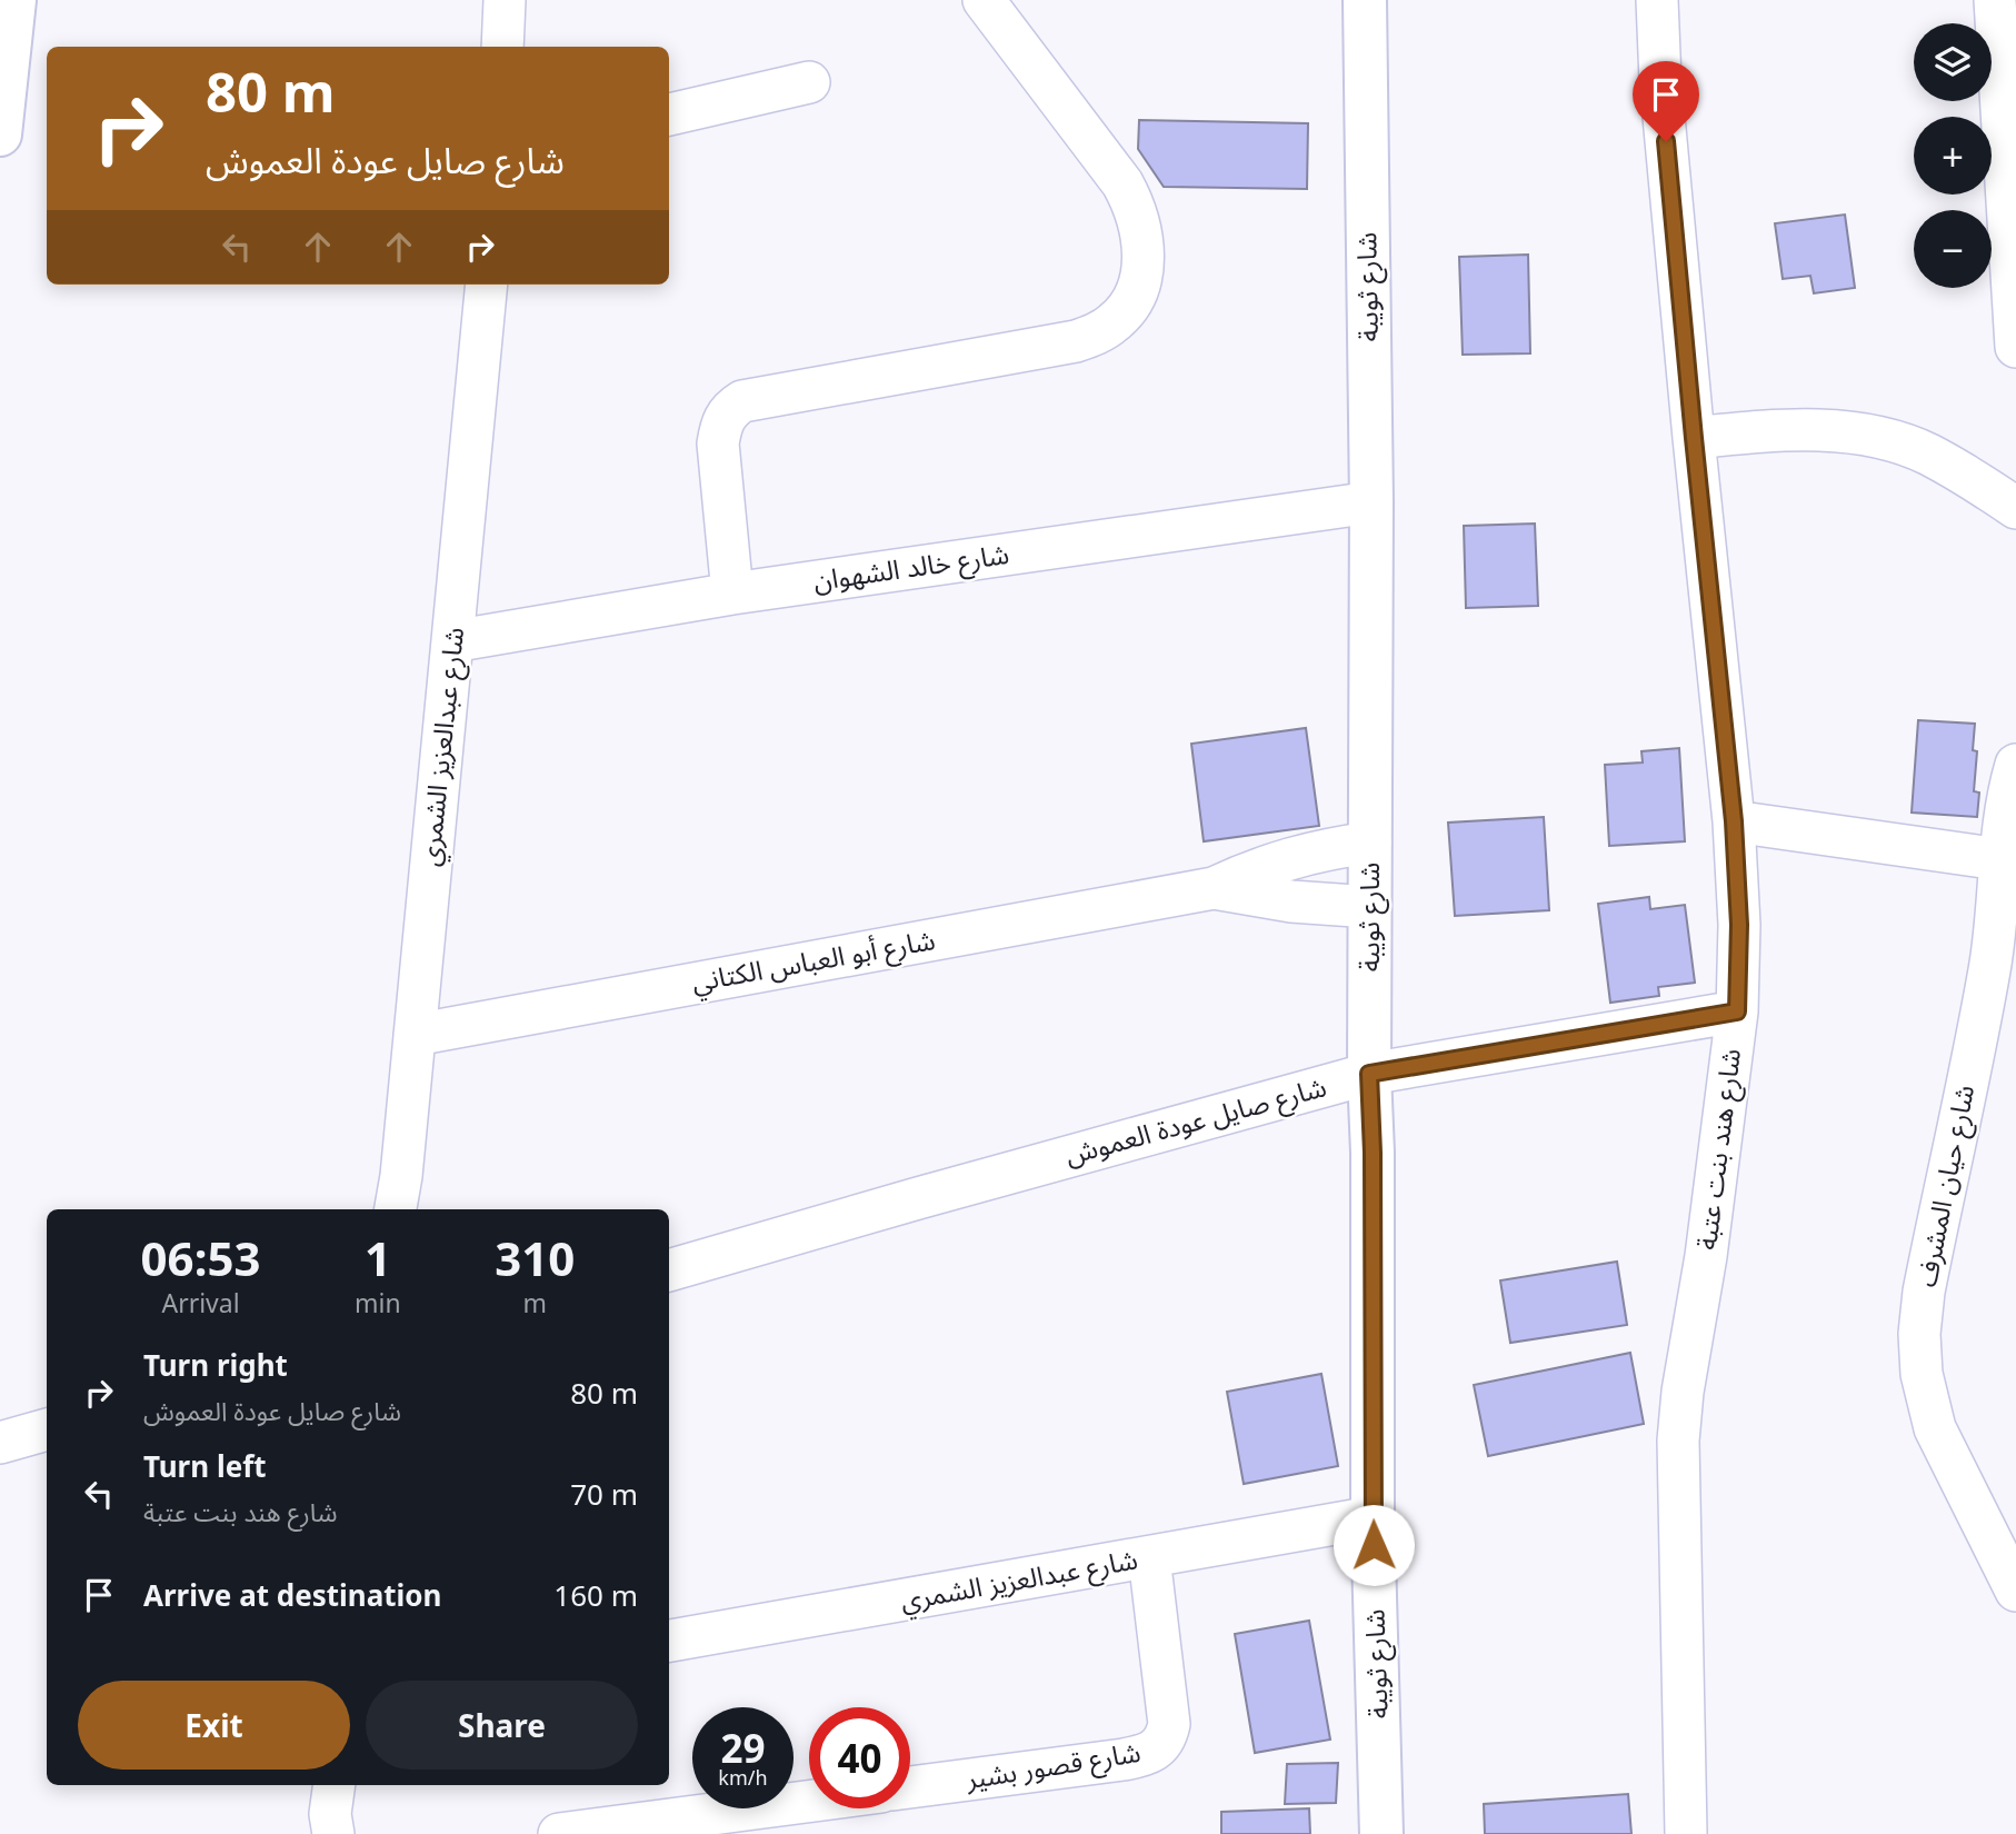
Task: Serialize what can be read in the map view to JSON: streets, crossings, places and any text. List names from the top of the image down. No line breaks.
{"streets":{"main road":["شارع ثويبة"],"street":["شارع خالد الشهوان","شارع عبدالعزيز الشمري","شارع أبو العباس الكتاني","شارع صايل عودة العموش","شارع هند بنت عتبة","شارع حيان المشرف","شارع قصور بشير"]},"crossings":[["شارع ثويبة","شارع خالد الشهوان"],["شارع ثويبة","شارع عبدالعزيز الشمري"],["شارع ثويبة","شارع أبو العباس الكتاني"],["شارع ثويبة","شارع صايل عودة العموش"],["شارع خالد الشهوان","شارع عبدالعزيز الشمري"],["شارع عبدالعزيز الشمري","شارع أبو العباس الكتاني"],["شارع عبدالعزيز الشمري","شارع قصور بشير"],["شارع صايل عودة العموش","شارع هند بنت عتبة"]],"page":{"map_buttons":["+","−"],"turn":["80 m","شارع صايل عودة العموش"],"eta":["06:53","Arrival","1","min","310","m"],"list":[{"name":"Turn right","note":"شارع صايل عودة العموش","value":"80 m"},{"name":"Turn left","note":"شارع هند بنت عتبة","value":"70 m"},{"name":"Arrive at destination","value":"160 m"}],"buttons":["Exit","Share"],"speed":"29 km/h","limit":"40"}}
